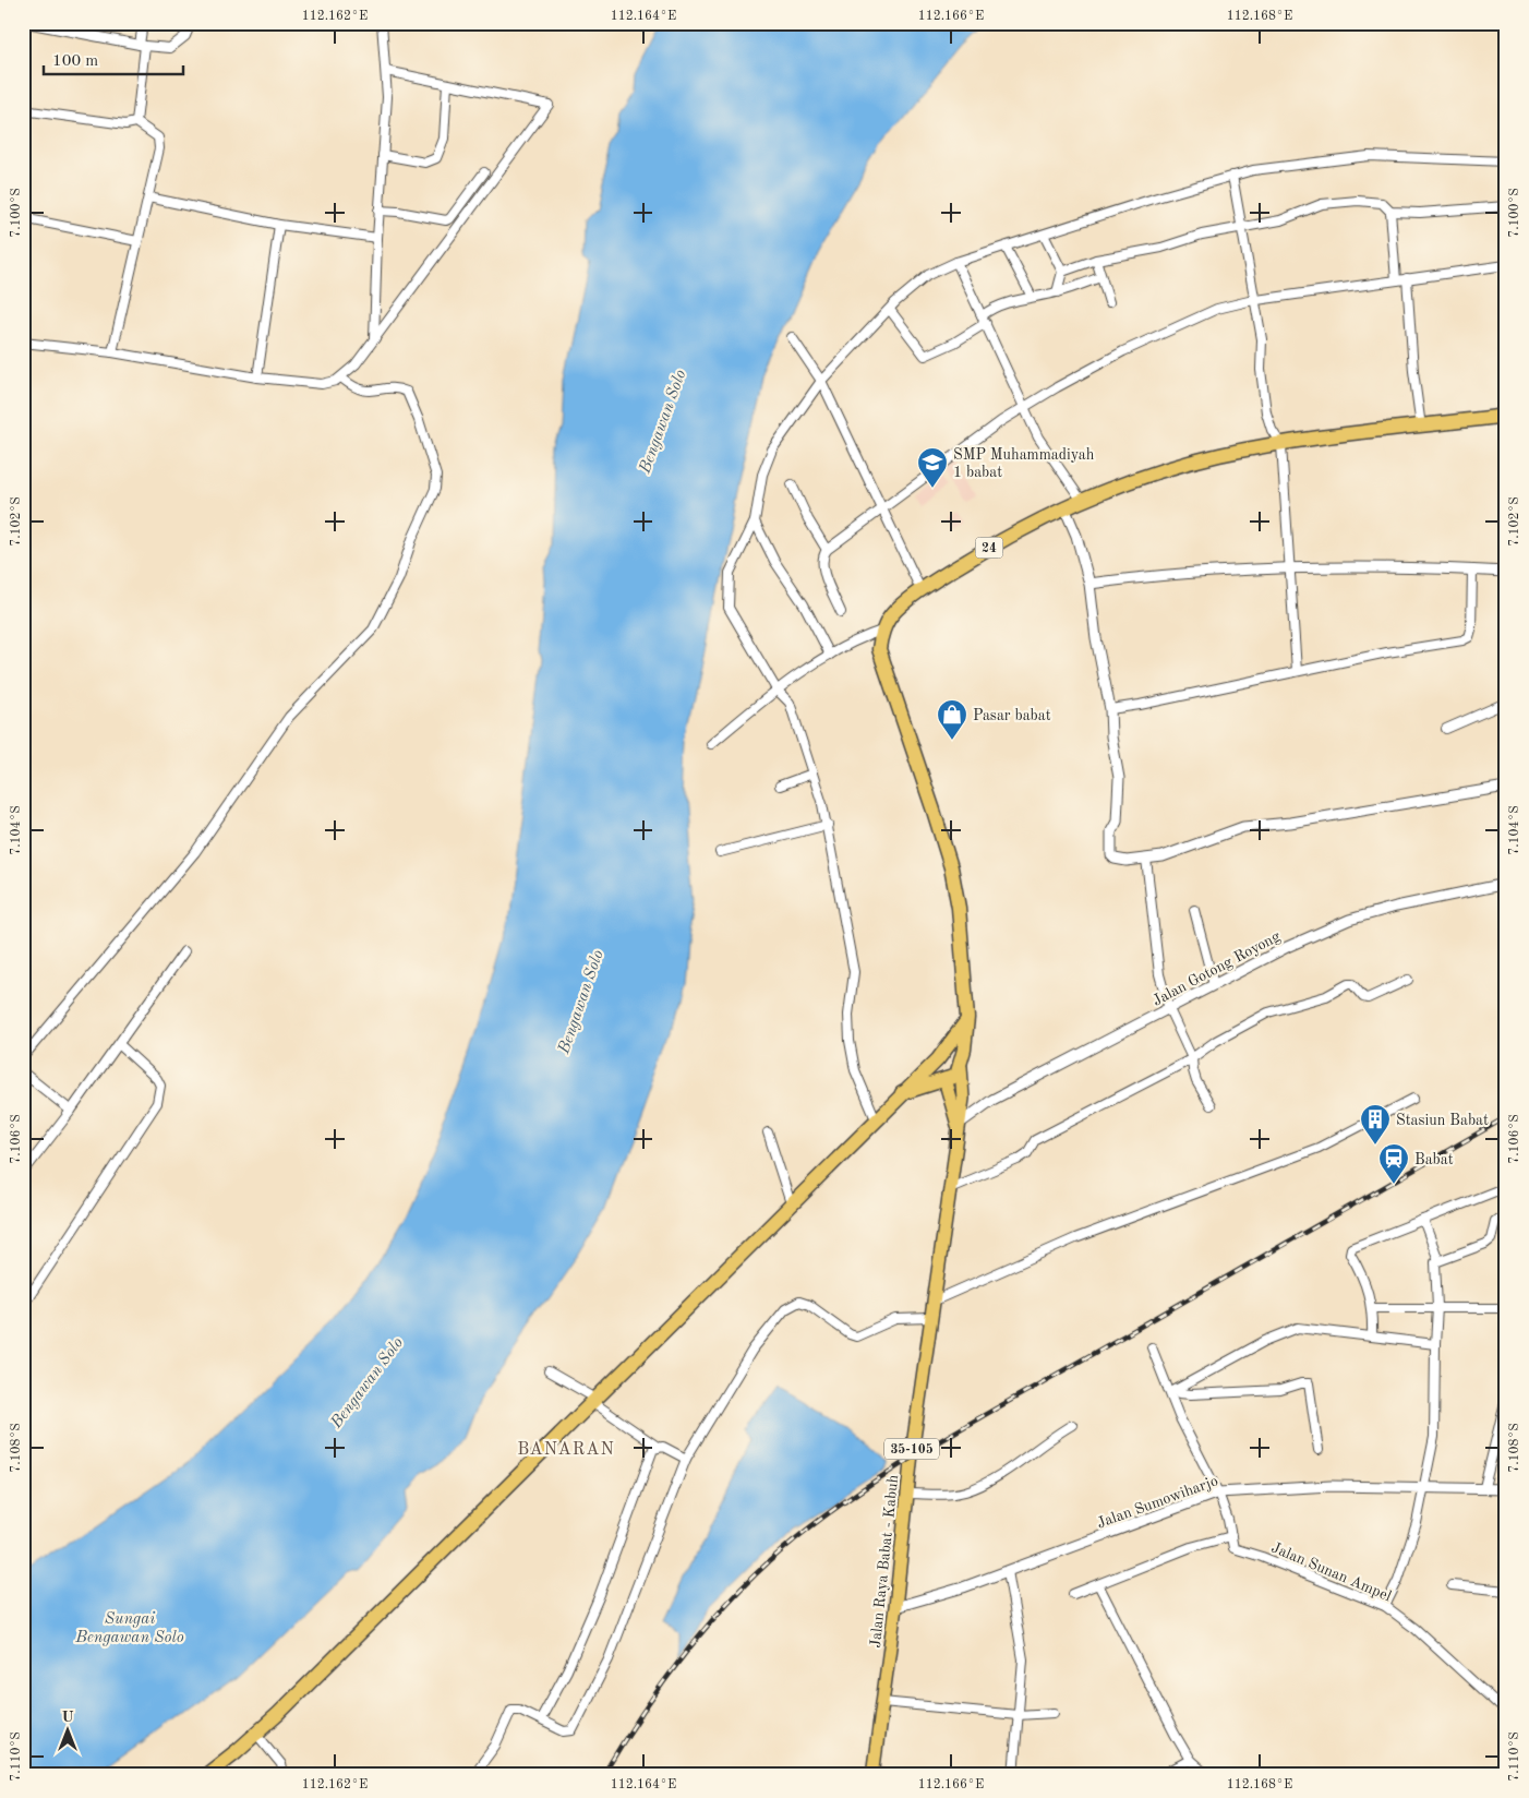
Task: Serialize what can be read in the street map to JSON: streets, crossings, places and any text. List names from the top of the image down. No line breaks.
{"streets":{"highway":["24"],"main road":["35-105","Jalan Raya Babat - Kabuh"],"street":["Jalan Gotong Royong","Jalan Sumowiharjo","Jalan Sunan Ampel"]},"crossings":[["24","35-105"],["Jalan Gotong Royong","35-105"],["Jalan Gotong Royong","Jalan Raya Babat - Kabuh"],["35-105","Jalan Raya Babat - Kabuh"],["Jalan Sumowiharjo","Jalan Raya Babat - Kabuh"]],"districts":["BANARAN"],"water":["Bengawan Solo","Sungai Bengawan Solo"],"places":{"school or university":["SMP Muhammadiyah 1 babat"],"shop":["Pasar babat"],"building":["Stasiun Babat"],"station":["Babat"]},"scale_bar":"100 m","north":"top","coordinates":["112.162°E","112.164°E","112.166°E","112.168°E","7.100°S","7.102°S","7.104°S","7.106°S","7.108°S","7.110°S"]}
